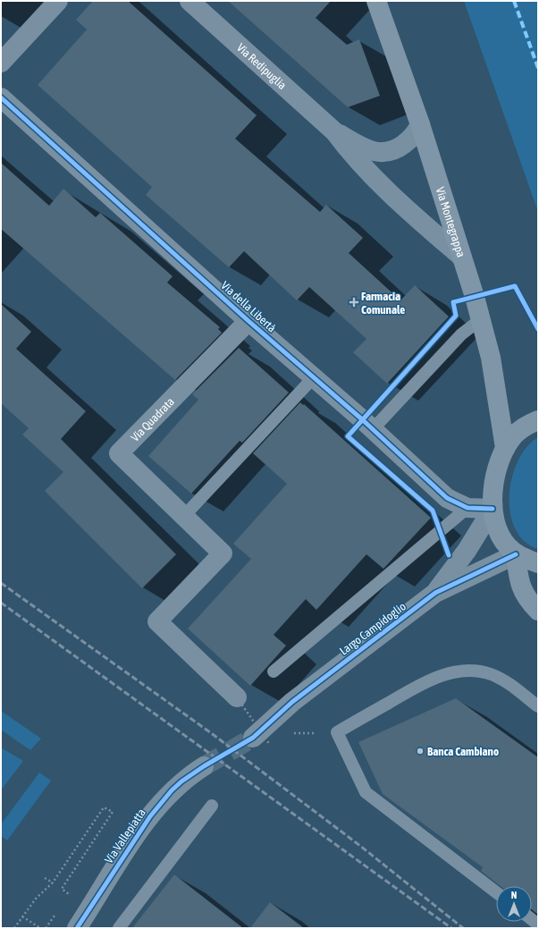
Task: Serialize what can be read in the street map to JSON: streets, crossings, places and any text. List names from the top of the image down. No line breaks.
{"streets":{"main road":["Via Montegrappa","Largo Campidoglio"],"street":["Via Redipuglia","Via della Libertà","Via Quadrata","Via Vallepiatta"]},"crossings":[["Via Redipuglia","Via Montegrappa"],["Via Montegrappa","Largo Campidoglio"],["Via della Libertà","Via Quadrata"],["Via della Libertà","Largo Campidoglio"]],"places":{"health":["Farmacia Comunale"],"other":["Banca Cambiano"]},"north":"top"}
